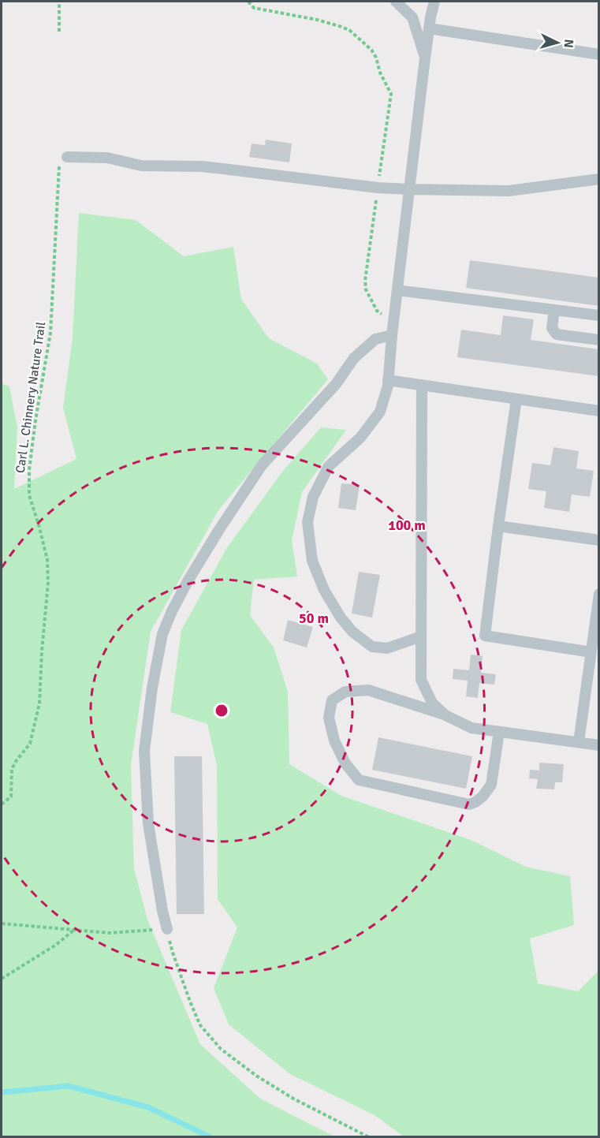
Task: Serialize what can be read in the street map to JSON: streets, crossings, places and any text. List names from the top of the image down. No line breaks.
{"streets":{"path":["Carl L. Chinnery Nature Trail"]},"north":"right","rings":["100 m","50 m"]}
